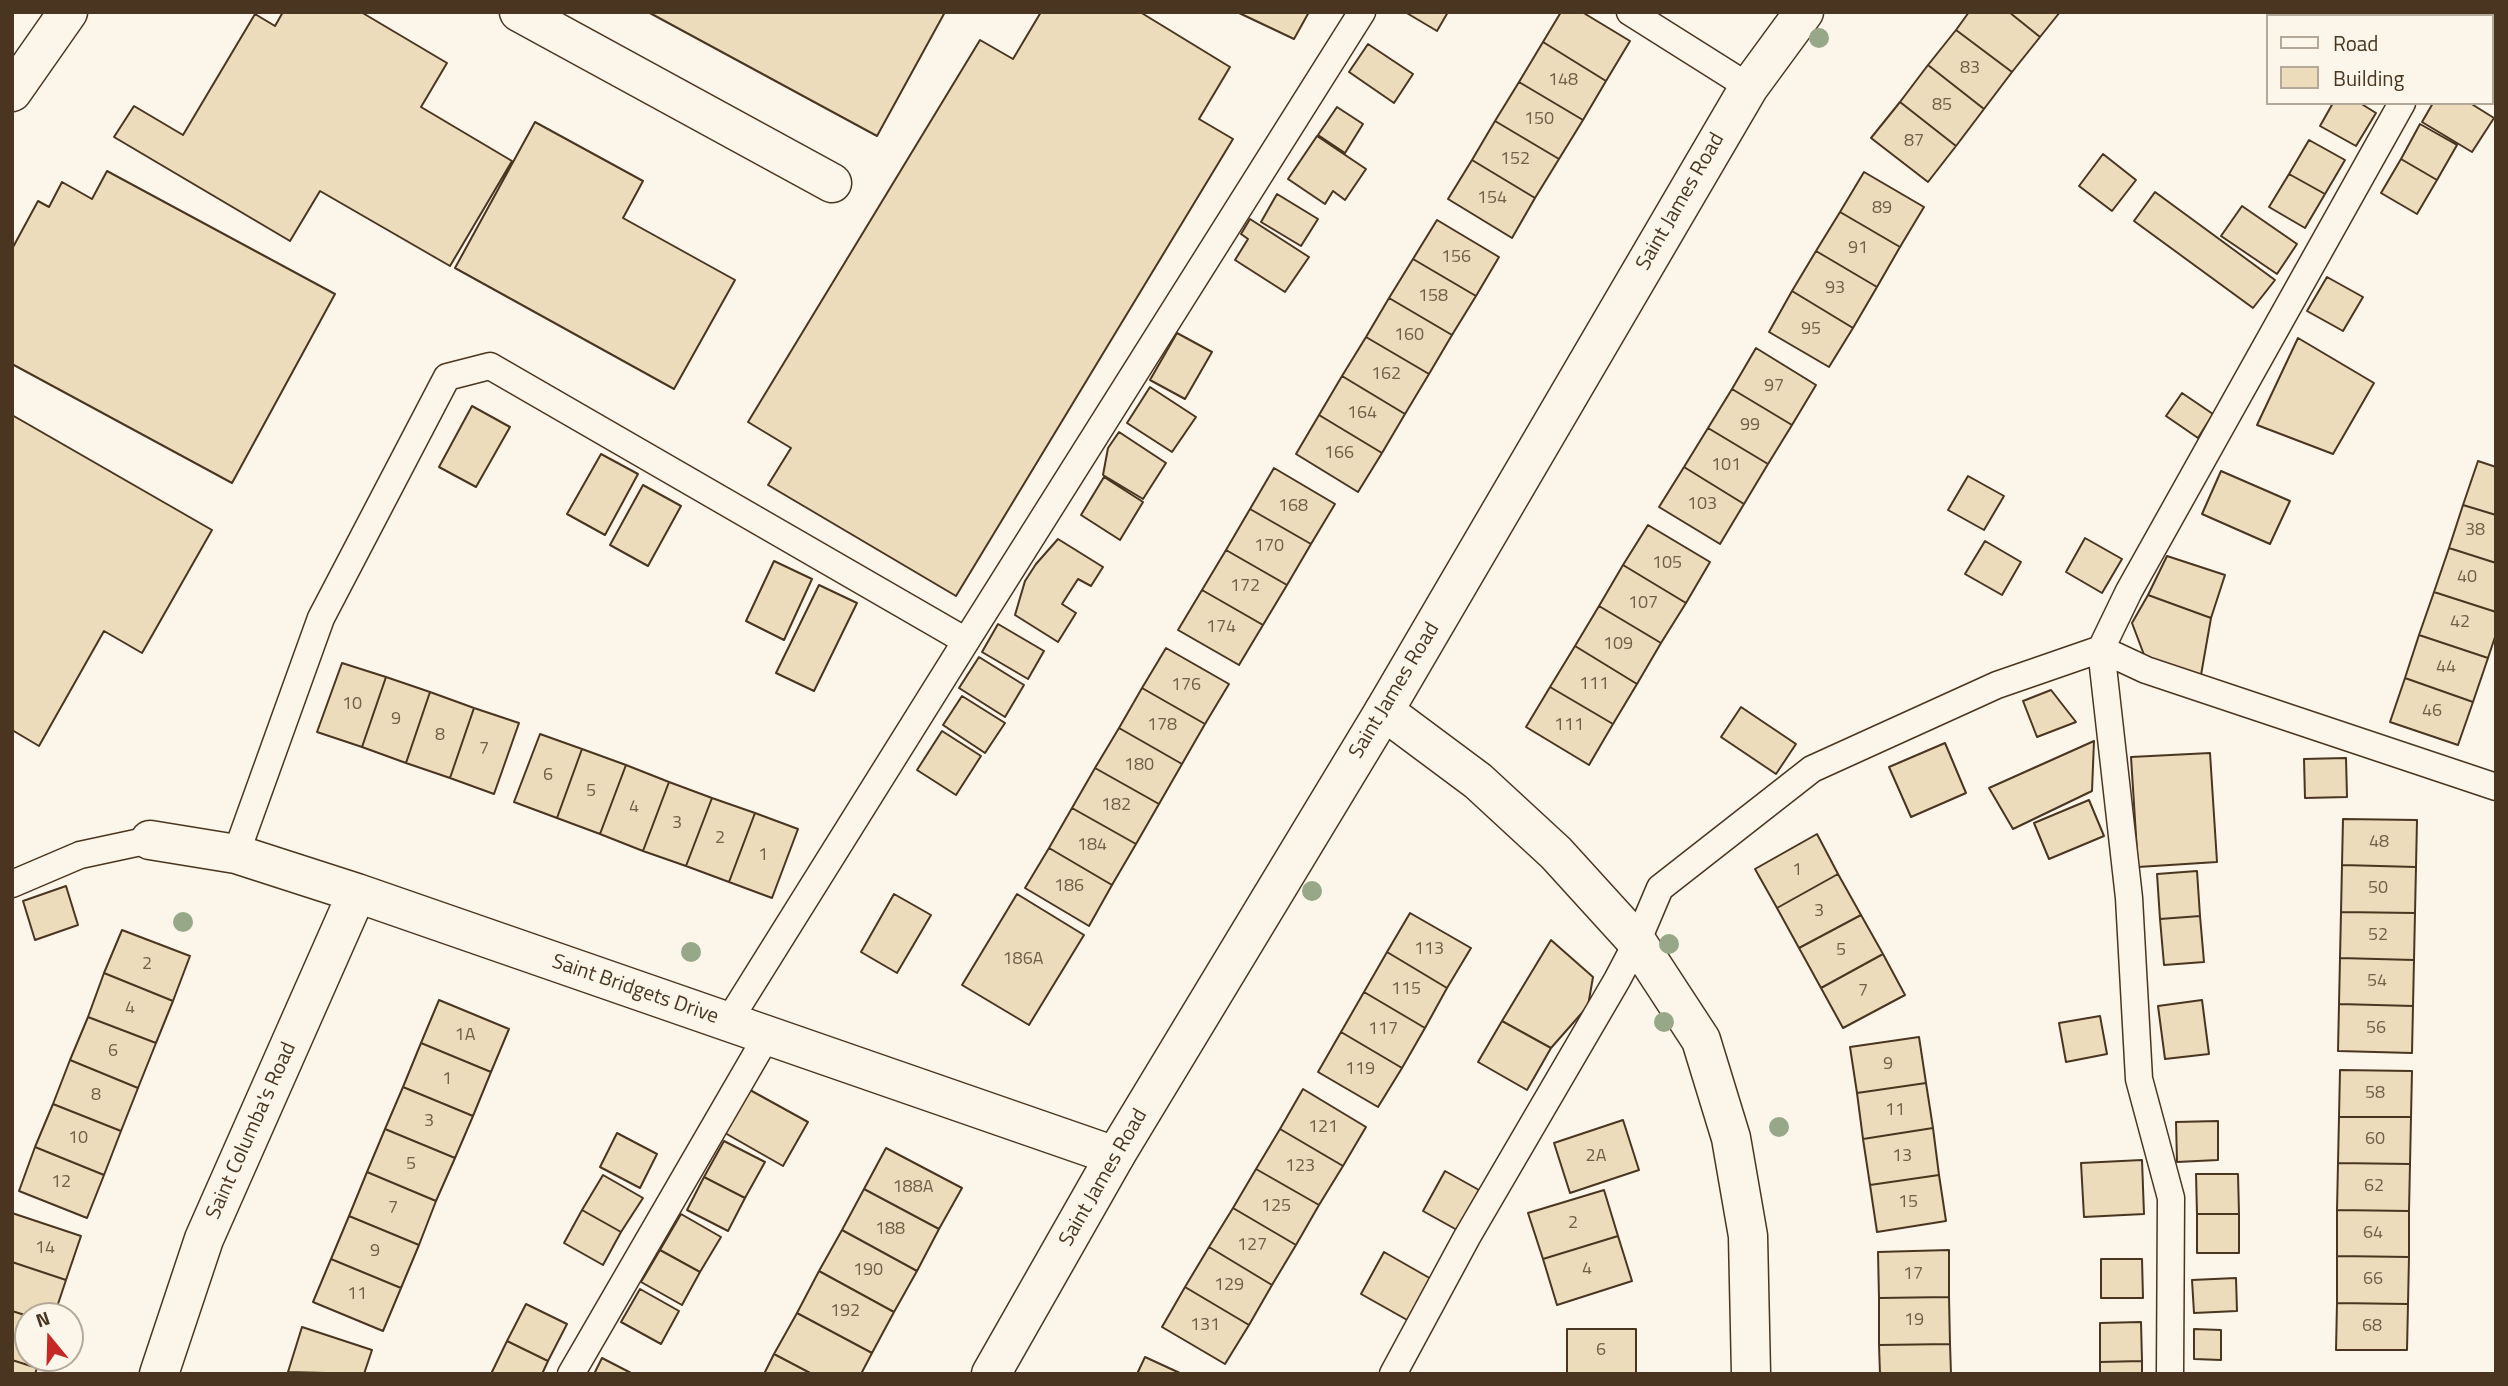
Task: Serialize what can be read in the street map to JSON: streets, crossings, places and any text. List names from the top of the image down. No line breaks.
{"streets":{"street":["Saint James Road","Saint Bridgets Drive","Saint Columba's Road"]},"crossings":[["Saint James Road","Saint Bridgets Drive"],["Saint Bridgets Drive","Saint Columba's Road"]],"house_numbers":["83","148","85","150","87","152","154","89","91","156","93","158","95","160","162","97","164","99","166","101","103","168","38","170","105","40","172","107","42","174","109","44","111","176","10","46","9","178","111","8","7","180","6","5","182","4","3","2","48","184","1","1","186","50","3","52","113","5","186A","2","54","115","7","4","56","117","1A","6","9","119","1","58","8","11","3","121","10","60","2A","13","5","123","12","62","188A","15","125","7","2","188","64","127","14","9","4","190","17","66","129","11","192","19","131","68","6"],"legend":["Road","Building"],"north":"top"}
